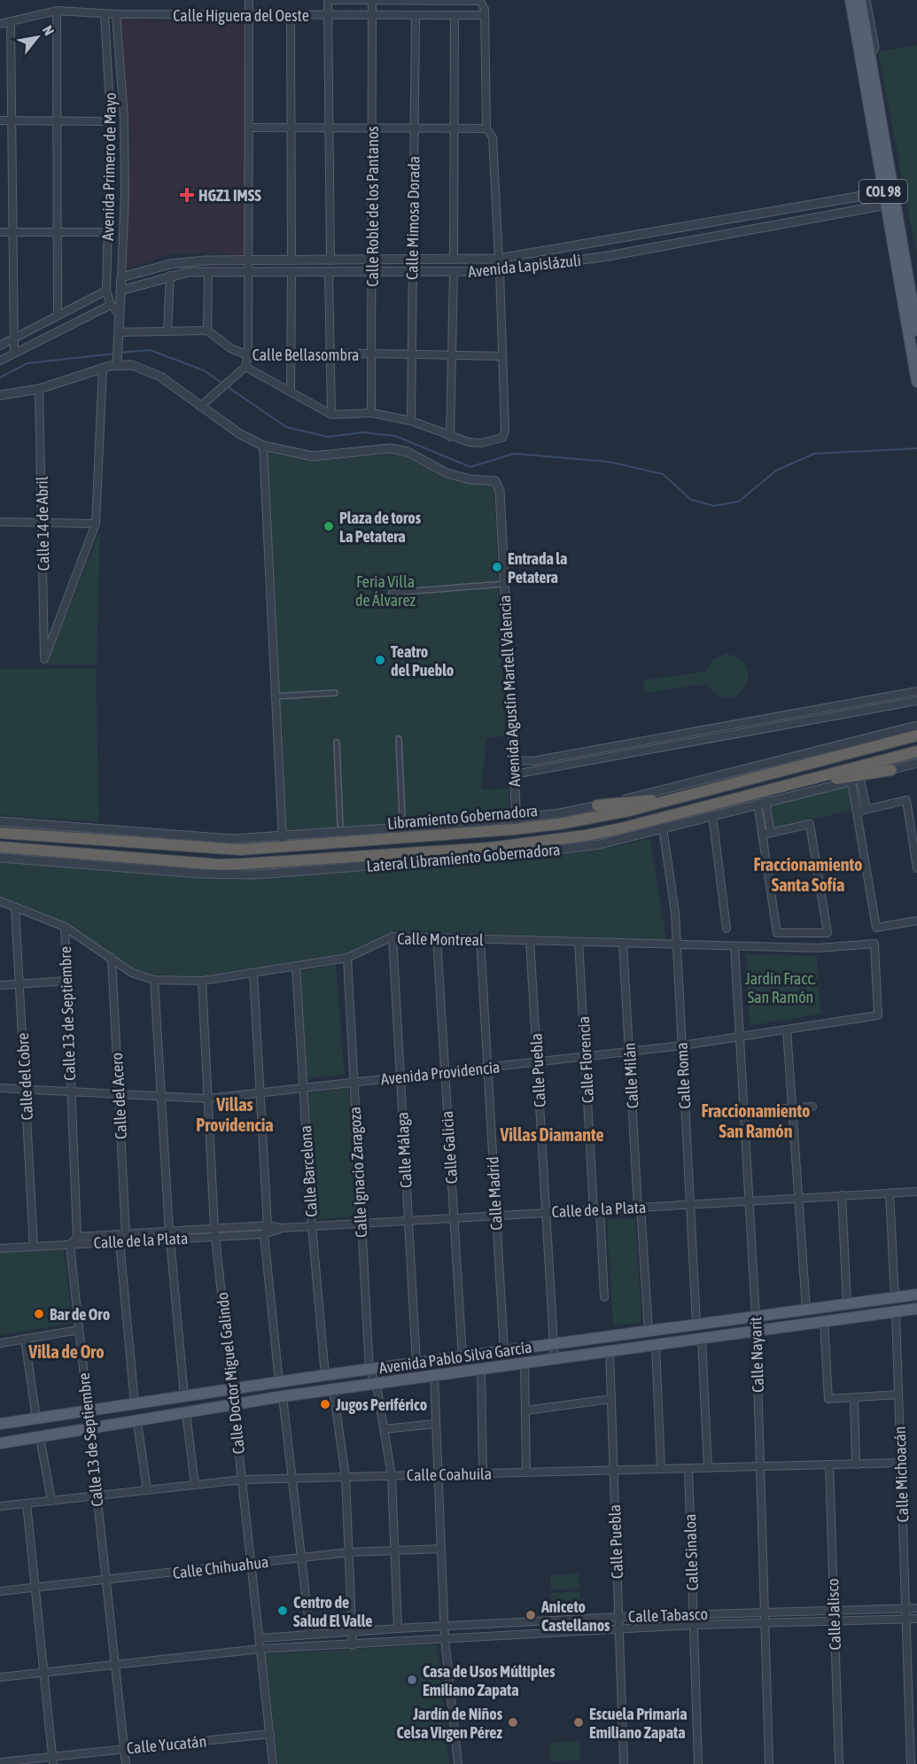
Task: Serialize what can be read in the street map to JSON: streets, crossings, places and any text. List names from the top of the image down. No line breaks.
{"streets":{"highway":["Libramiento Gobernadora"],"main road":["COL 98","Avenida Pablo Silva García"],"street":["Calle Higuera del Oeste","Avenida Primero de Mayo","Calle Roble de los Pantanos","Calle Mimosa Dorada","Avenida Lapislázuli","Calle Bellasombra","Calle 14 de Abril","Avenida Agustín Martell Valencia","Lateral Libramiento Gobernadora","Calle Montreal","Calle 13 de Septiembre","Calle Florencia","Calle Puebla","Avenida Providencia","Calle Milán","Calle Roma","Calle del Cobre","Calle del Acero","Calle Galicia","Calle Málaga","Calle Barcelona","Calle Ignacio Zaragoza","Calle Madrid","Calle de la Plata","Calle Nayarit","Calle Doctor Miguel Galindo","Calle Coahuila","Calle Michoacán","Calle Sinaloa","Calle Chihuahua","Calle Jalisco","Calle Tabasco","Calle Yucatán"]},"crossings":[["Calle Higuera del Oeste","Avenida Primero de Mayo"],["Calle Higuera del Oeste","Calle Roble de los Pantanos"],["Calle Higuera del Oeste","Calle Mimosa Dorada"],["Avenida Primero de Mayo","Avenida Lapislázuli"],["Avenida Primero de Mayo","Avenida Agustín Martell Valencia"],["COL 98","Avenida Lapislázuli"],["Calle Roble de los Pantanos","Avenida Lapislázuli"],["Calle Roble de los Pantanos","Calle Bellasombra"],["Calle Mimosa Dorada","Avenida Lapislázuli"],["Calle Mimosa Dorada","Calle Bellasombra"],["Calle 14 de Abril","Avenida Agustín Martell Valencia"],["Avenida Agustín Martell Valencia","Libramiento Gobernadora"],["Lateral Libramiento Gobernadora","Calle Roma"],["Calle Montreal","Calle 13 de Septiembre"],["Calle Montreal","Calle Florencia"],["Calle Montreal","Calle Puebla"],["Calle Montreal","Avenida Providencia"],["Calle Montreal","Calle Milán"],["Calle Montreal","Calle Roma"],["Calle Montreal","Calle del Cobre"],["Calle Montreal","Calle del Acero"],["Calle Montreal","Calle Galicia"],["Calle Montreal","Calle Málaga"],["Calle Montreal","Calle Barcelona"],["Calle Montreal","Calle Ignacio Zaragoza"],["Calle Montreal","Calle Madrid"],["Calle Montreal","Calle Nayarit"],["Calle Montreal","Calle Doctor Miguel Galindo"],["Calle 13 de Septiembre","Avenida Providencia"],["Calle 13 de Septiembre","Calle de la Plata"],["Calle 13 de Septiembre","Avenida Pablo Silva García"],["Calle 13 de Septiembre","Calle Coahuila"],["Calle 13 de Septiembre","Calle Chihuahua"],["Calle 13 de Septiembre","Calle Tabasco"],["Calle 13 de Septiembre","Calle Yucatán"],["Calle Florencia","Avenida Providencia"],["Calle Florencia","Calle de la Plata"],["Calle Puebla","Avenida Providencia"],["Calle Puebla","Calle de la Plata"],["Calle Puebla","Avenida Pablo Silva García"],["Calle Puebla","Calle Coahuila"],["Calle Puebla","Calle Tabasco"],["Avenida Providencia","Calle Milán"],["Avenida Providencia","Calle Roma"],["Avenida Providencia","Calle del Cobre"],["Avenida Providencia","Calle del Acero"],["Avenida Providencia","Calle Galicia"],["Avenida Providencia","Calle Málaga"],["Avenida Providencia","Calle Barcelona"],["Avenida Providencia","Calle Ignacio Zaragoza"],["Avenida Providencia","Calle Madrid"],["Avenida Providencia","Calle Nayarit"],["Avenida Providencia","Calle Doctor Miguel Galindo"],["Calle Milán","Calle de la Plata"],["Calle Milán","Avenida Pablo Silva García"],["Calle Roma","Calle de la Plata"],["Calle Roma","Avenida Pablo Silva García"],["Calle del Cobre","Calle de la Plata"],["Calle del Acero","Calle de la Plata"],["Calle Galicia","Calle de la Plata"],["Calle Galicia","Avenida Pablo Silva García"],["Calle Málaga","Calle de la Plata"],["Calle Málaga","Avenida Pablo Silva García"],["Calle Barcelona","Calle de la Plata"],["Calle Barcelona","Avenida Pablo Silva García"],["Calle Ignacio Zaragoza","Calle de la Plata"],["Calle Ignacio Zaragoza","Avenida Pablo Silva García"],["Calle Ignacio Zaragoza","Calle Coahuila"],["Calle Ignacio Zaragoza","Calle Chihuahua"],["Calle Ignacio Zaragoza","Calle Tabasco"],["Calle Madrid","Calle de la Plata"],["Calle Madrid","Avenida Pablo Silva García"],["Calle de la Plata","Calle Nayarit"],["Calle de la Plata","Calle Doctor Miguel Galindo"],["Calle Nayarit","Avenida Pablo Silva García"],["Calle Nayarit","Calle Coahuila"],["Calle Nayarit","Calle Tabasco"],["Avenida Pablo Silva García","Calle Doctor Miguel Galindo"],["Avenida Pablo Silva García","Calle Michoacán"],["Calle Doctor Miguel Galindo","Calle Coahuila"],["Calle Doctor Miguel Galindo","Calle Chihuahua"],["Calle Doctor Miguel Galindo","Calle Tabasco"],["Calle Doctor Miguel Galindo","Calle Yucatán"],["Calle Coahuila","Calle Michoacán"],["Calle Coahuila","Calle Sinaloa"],["Calle Coahuila","Calle Jalisco"],["Calle Michoacán","Calle Tabasco"],["Calle Sinaloa","Calle Tabasco"],["Calle Jalisco","Calle Tabasco"]],"districts":["Fraccionamiento Santa Sofía","Villas Providencia","Fraccionamiento San Ramón","Villas Diamante","Villa de Oro"],"parks":["Feria Villa de Álvarez","Jardín Fracc. San Ramón"],"places":{"health":["HGZ1 IMSS"],"other":["Plaza de toros La Petatera","Entrada la Petatera","Teatro del Pueblo","Bar de Oro","Jugos Periférico","Centro de Salud El Valle","Aniceto Castellanos","Casa de Usos Múltiples Emiliano Zapata","Jardín de Niños Celsa Virgen Pérez","Escuela Primaria Emiliano Zapata"]},"north":"top right"}
